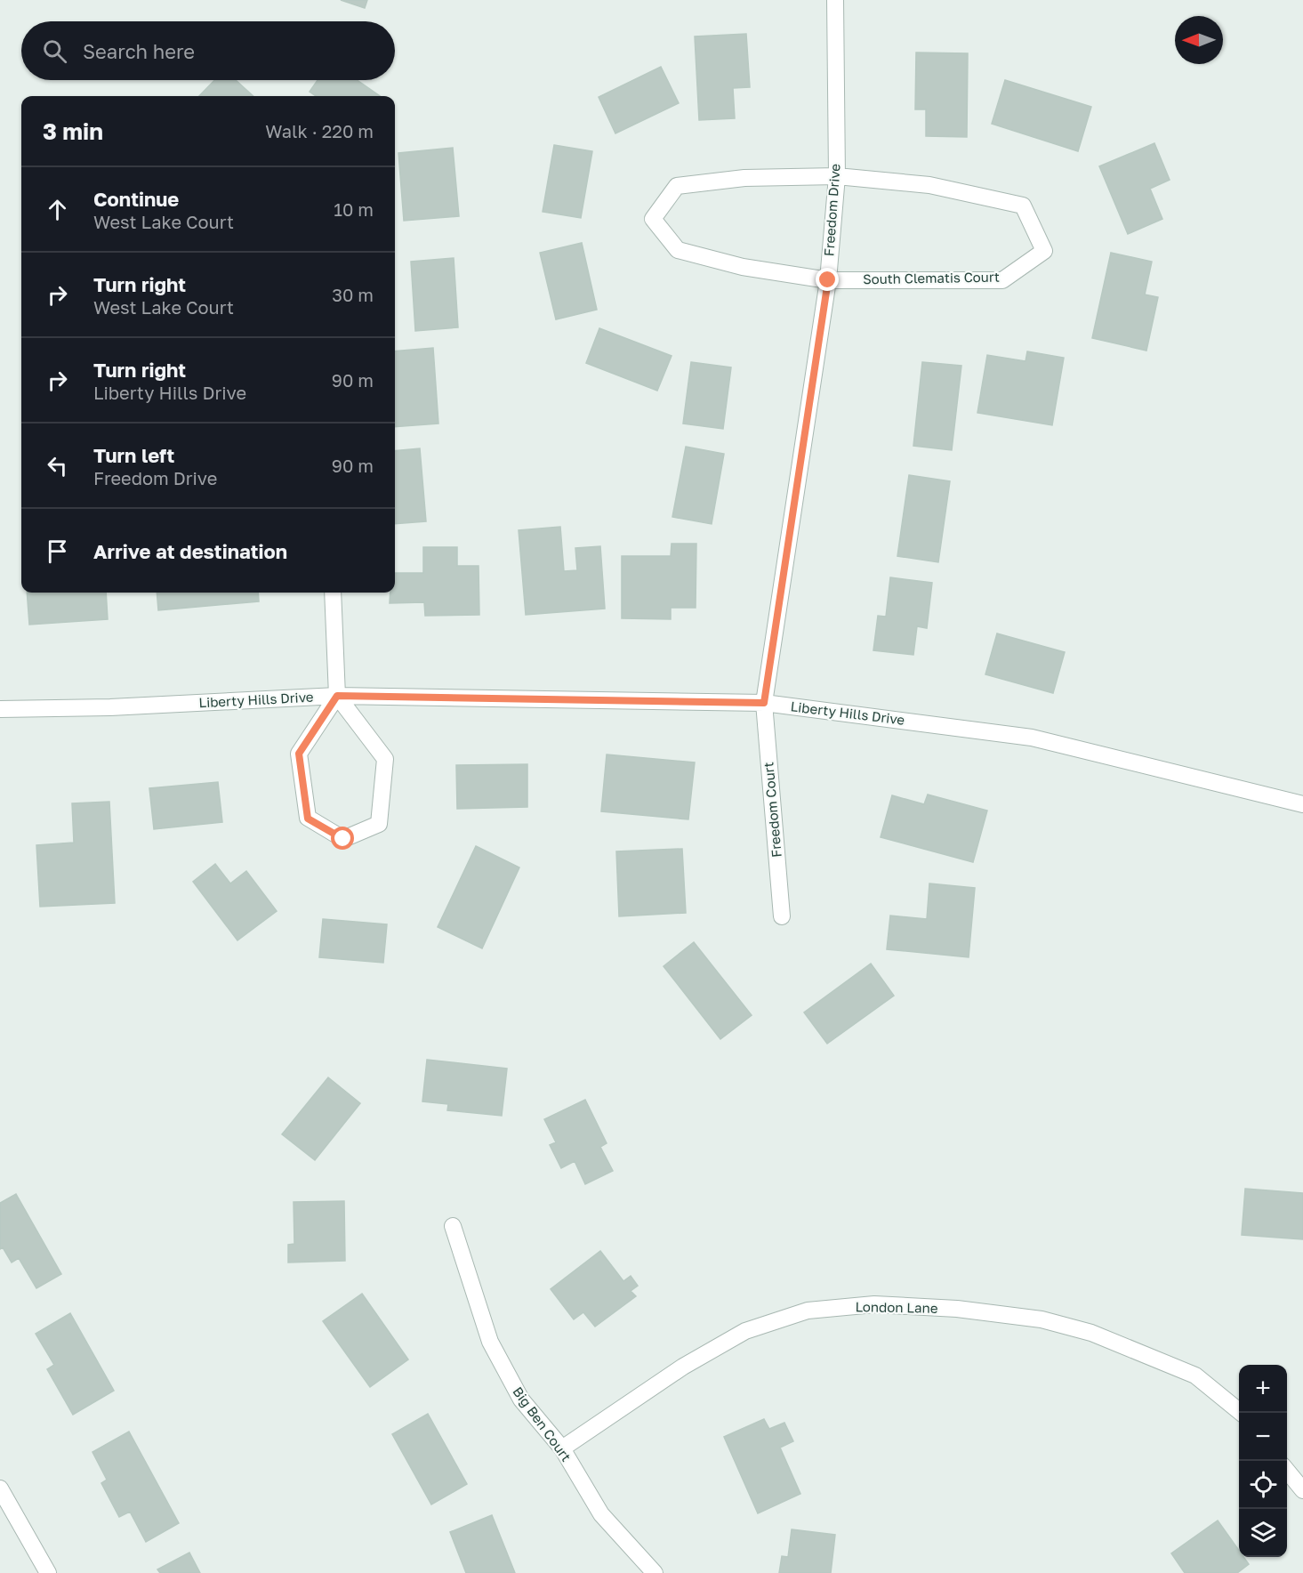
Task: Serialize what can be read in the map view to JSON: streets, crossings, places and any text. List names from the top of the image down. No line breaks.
{"streets":{"street":["Freedom Drive","South Clematis Court","Liberty Hills Drive","Freedom Court","London Lane","Big Ben Court"]},"crossings":[["Freedom Drive","South Clematis Court"],["Freedom Drive","Liberty Hills Drive"],["Freedom Drive","Freedom Court"],["Liberty Hills Drive","Freedom Court"],["London Lane","Big Ben Court"]],"north":"left","page":{"search":"Search here","heading":["3 min","Walk · 220 m"],"list":[["Continue","West Lake Court","10 m"],["Turn right","West Lake Court","30 m"],["Turn right","Liberty Hills Drive","90 m"],["Turn left","Freedom Drive","90 m"],"Arrive at destination"],"map_buttons":["+","−"]}}
